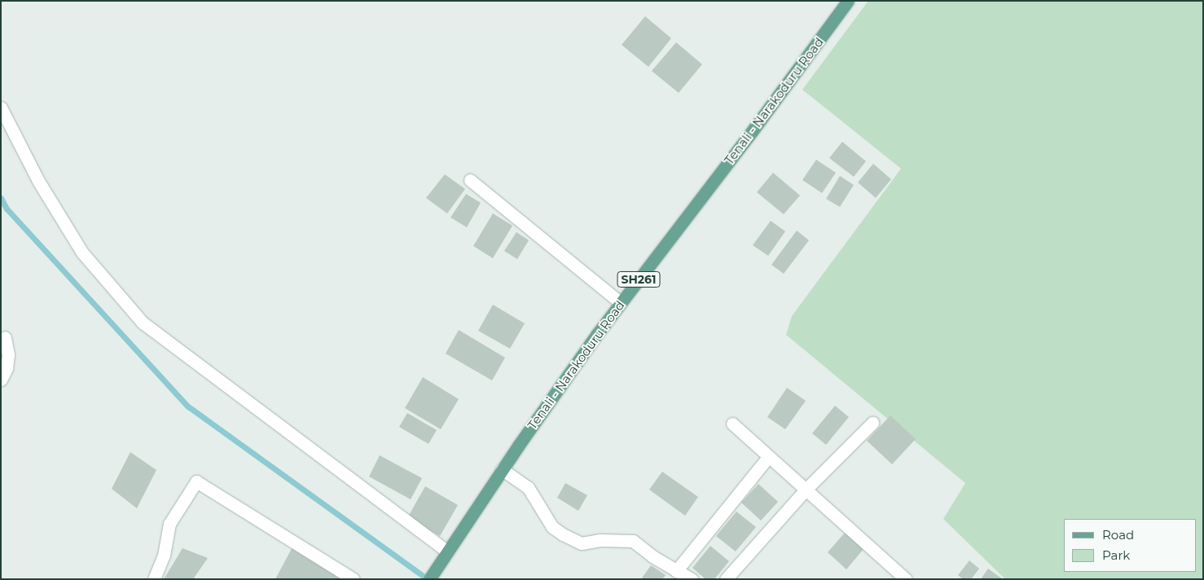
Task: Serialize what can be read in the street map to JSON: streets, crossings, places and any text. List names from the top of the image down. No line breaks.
{"streets":{"main road":["Tenali - Narakoduru Road","SH261"]},"legend":["Road","Park"]}
